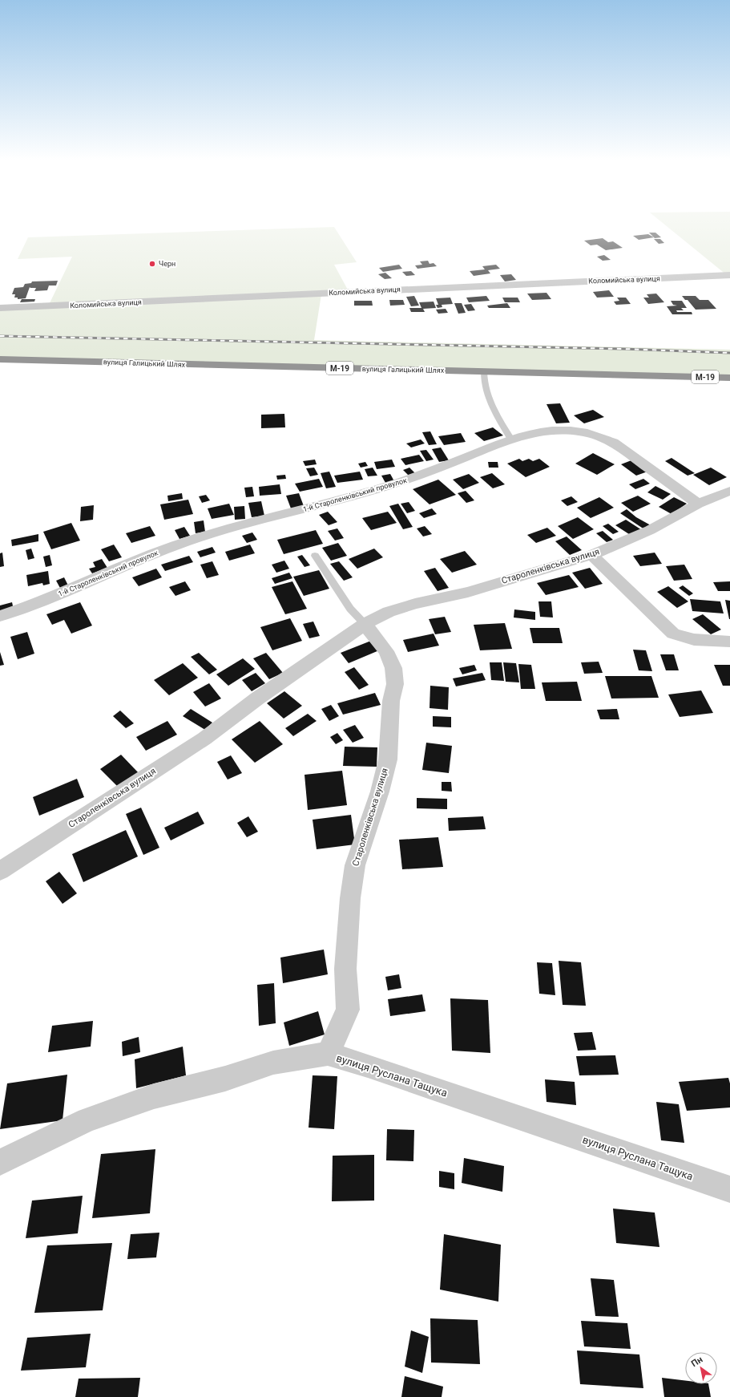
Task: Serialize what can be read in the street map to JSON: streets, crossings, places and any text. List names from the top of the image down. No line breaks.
{"streets":{"highway":["вулиця Галицький Шлях","М-19"],"street":["Коломийська вулиця","1-й Староленківський провулок","Староленківська вулиця","вулиця Руслана Тащука"]},"crossings":[["1-й Староленківський провулок","Староленківська вулиця"],["Староленківська вулиця","вулиця Руслана Тащука"]],"places":["Черн"],"north":"top left"}
